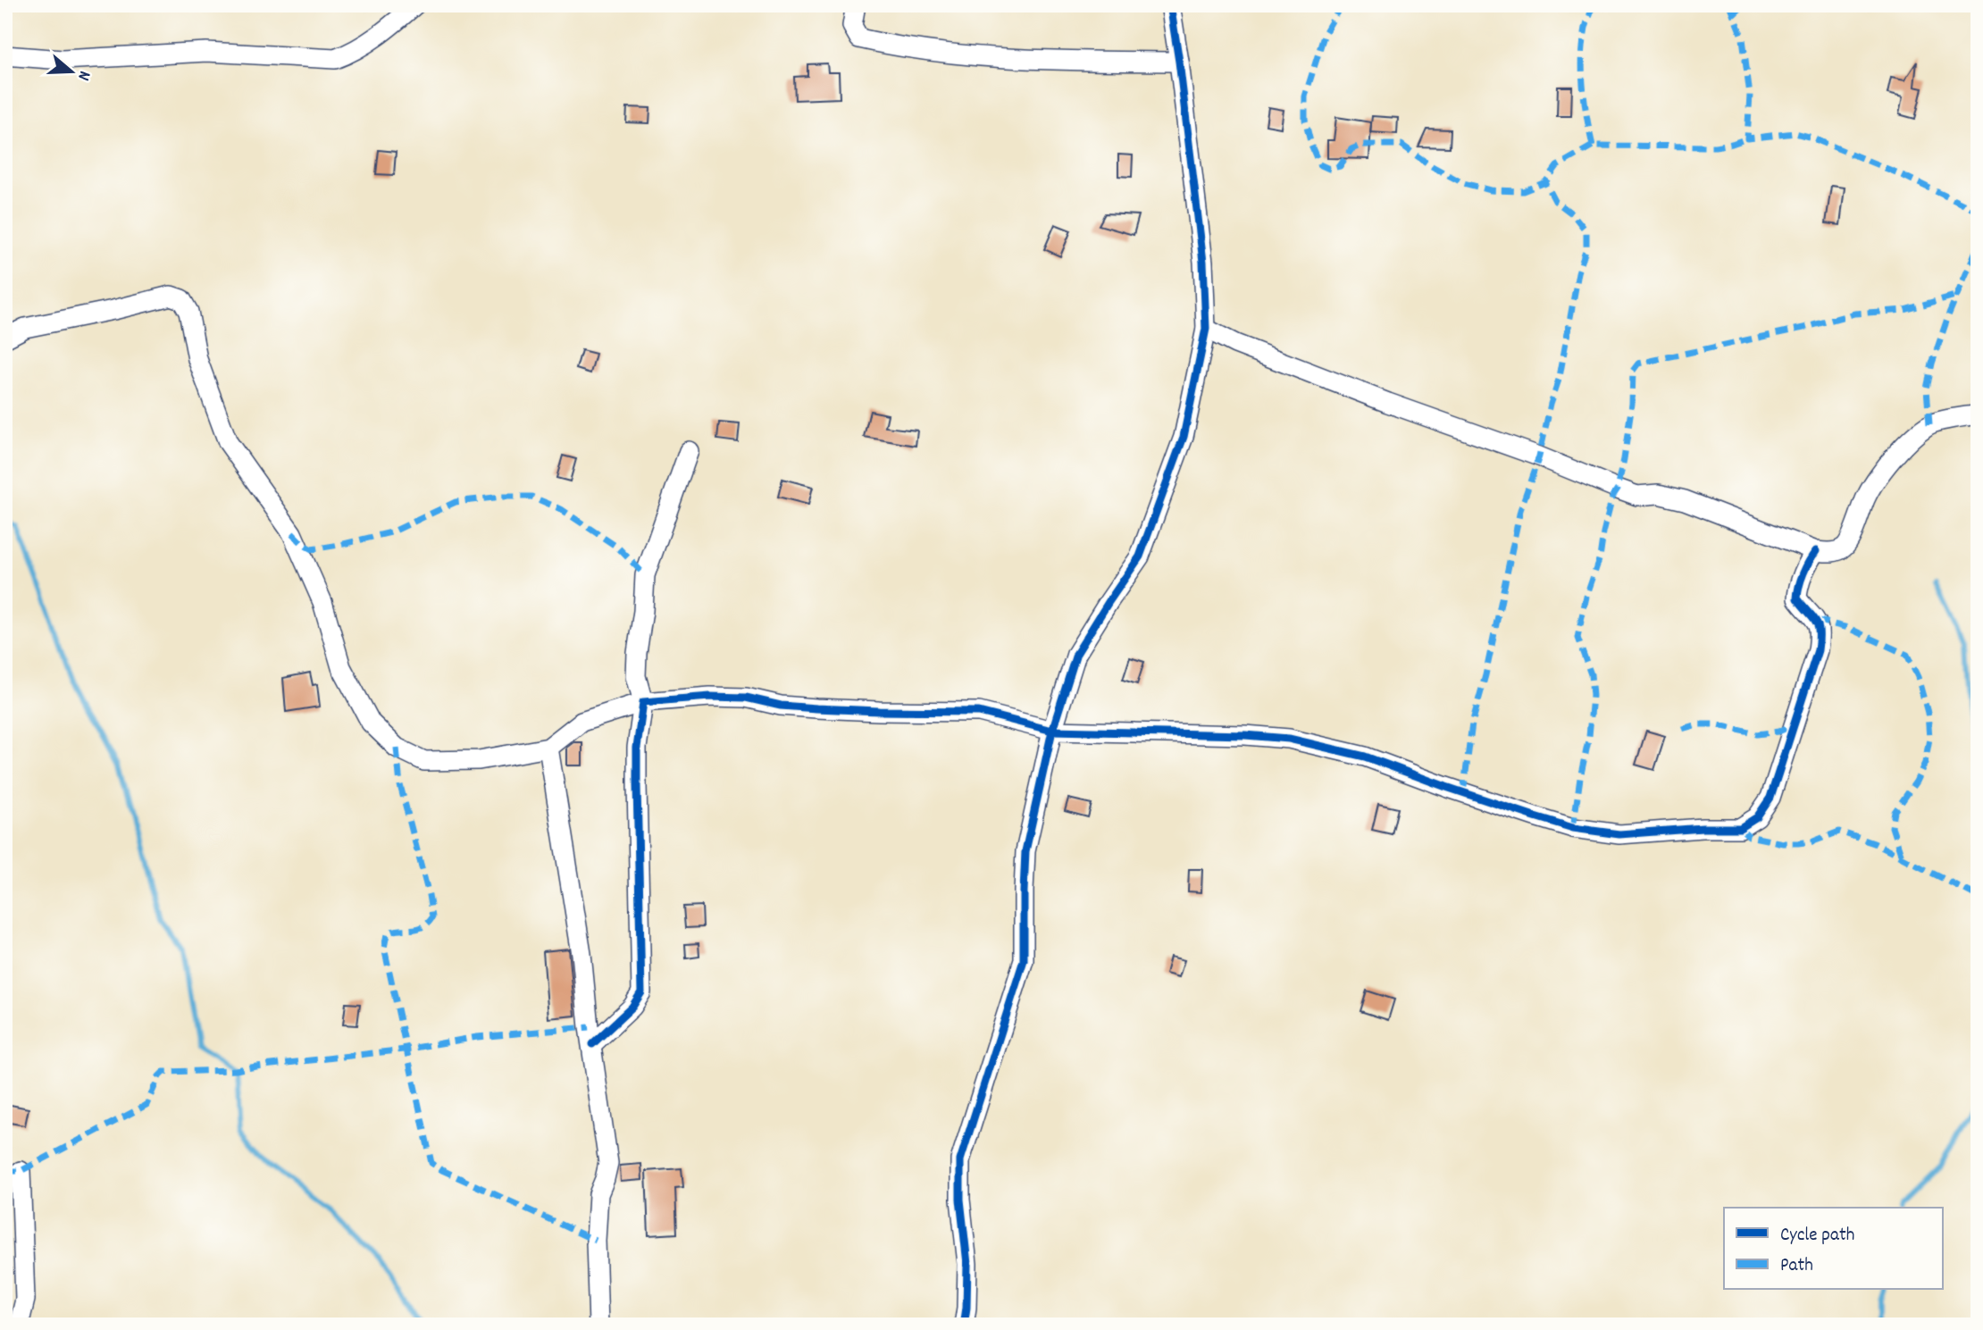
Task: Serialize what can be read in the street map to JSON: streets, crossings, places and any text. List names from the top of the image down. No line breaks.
{"legend":["Cycle path","Path"],"north":"right"}
